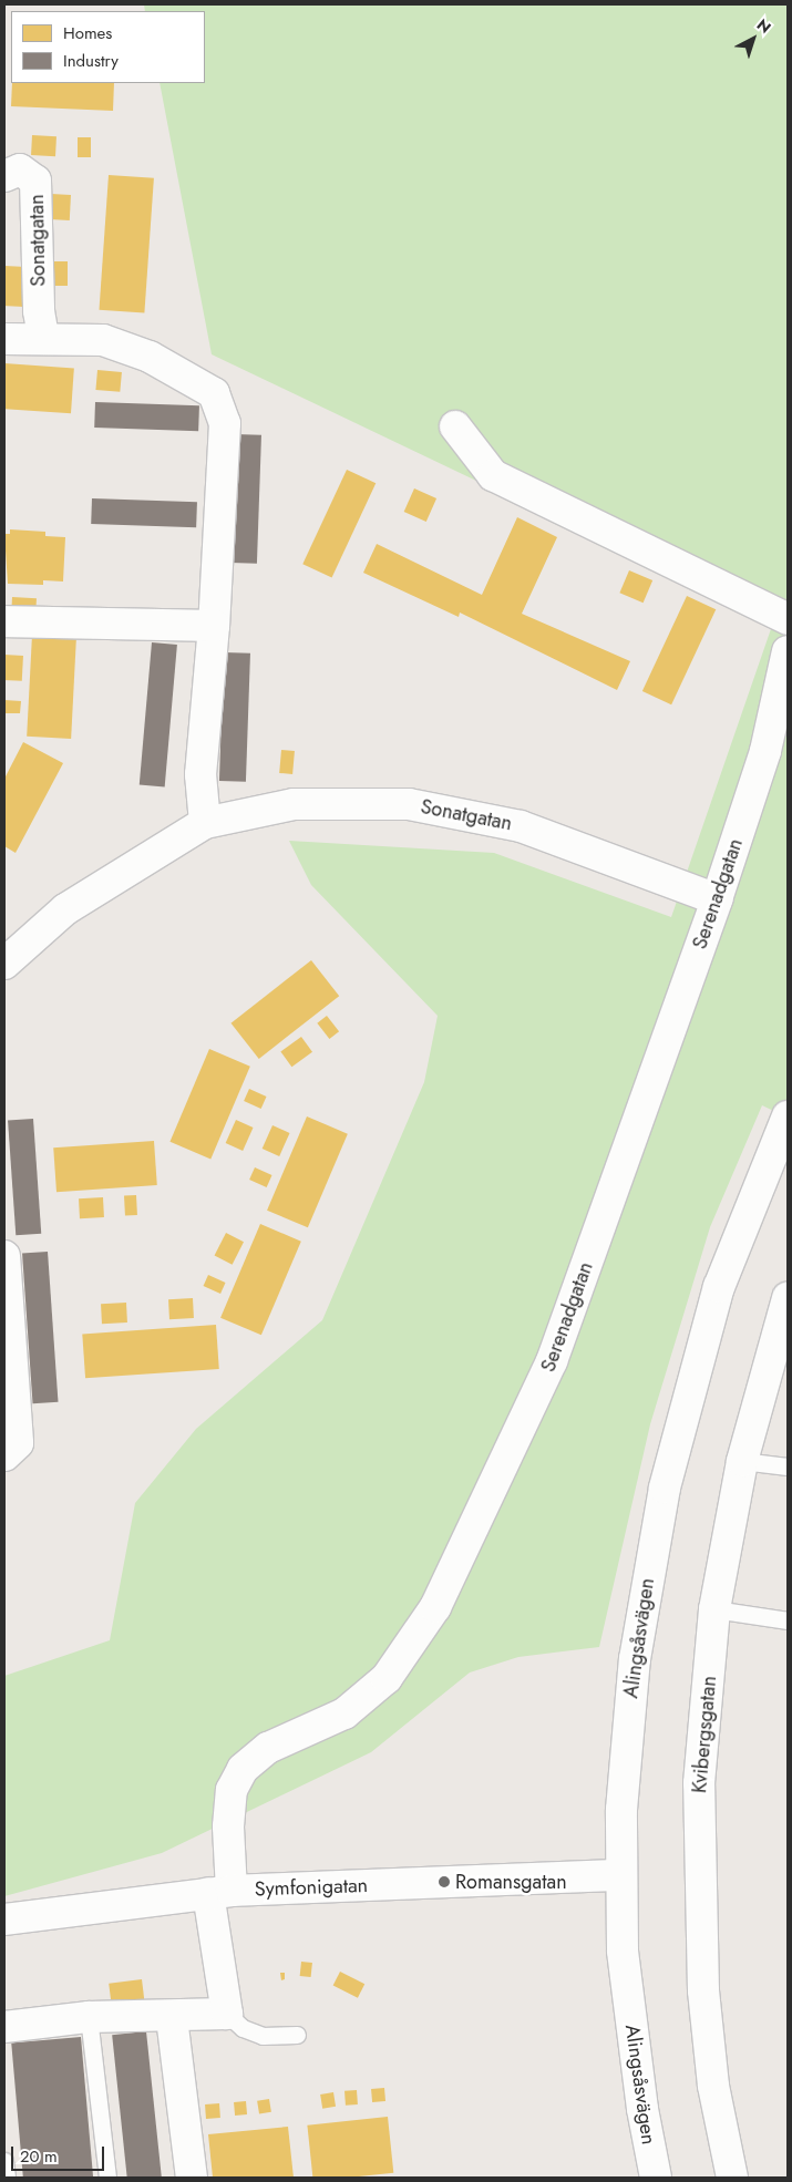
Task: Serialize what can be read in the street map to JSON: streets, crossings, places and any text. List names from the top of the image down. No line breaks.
{"streets":{"street":["Sonatgatan","Serenadgatan","Alingsåsvägen","Kvibergsgatan","Symfonigatan"]},"crossings":[["Sonatgatan","Serenadgatan"],["Serenadgatan","Symfonigatan"],["Alingsåsvägen","Symfonigatan"]],"places":["Romansgatan"],"legend":["Homes","Industry"],"scale_bar":"20 m","north":"top right"}
